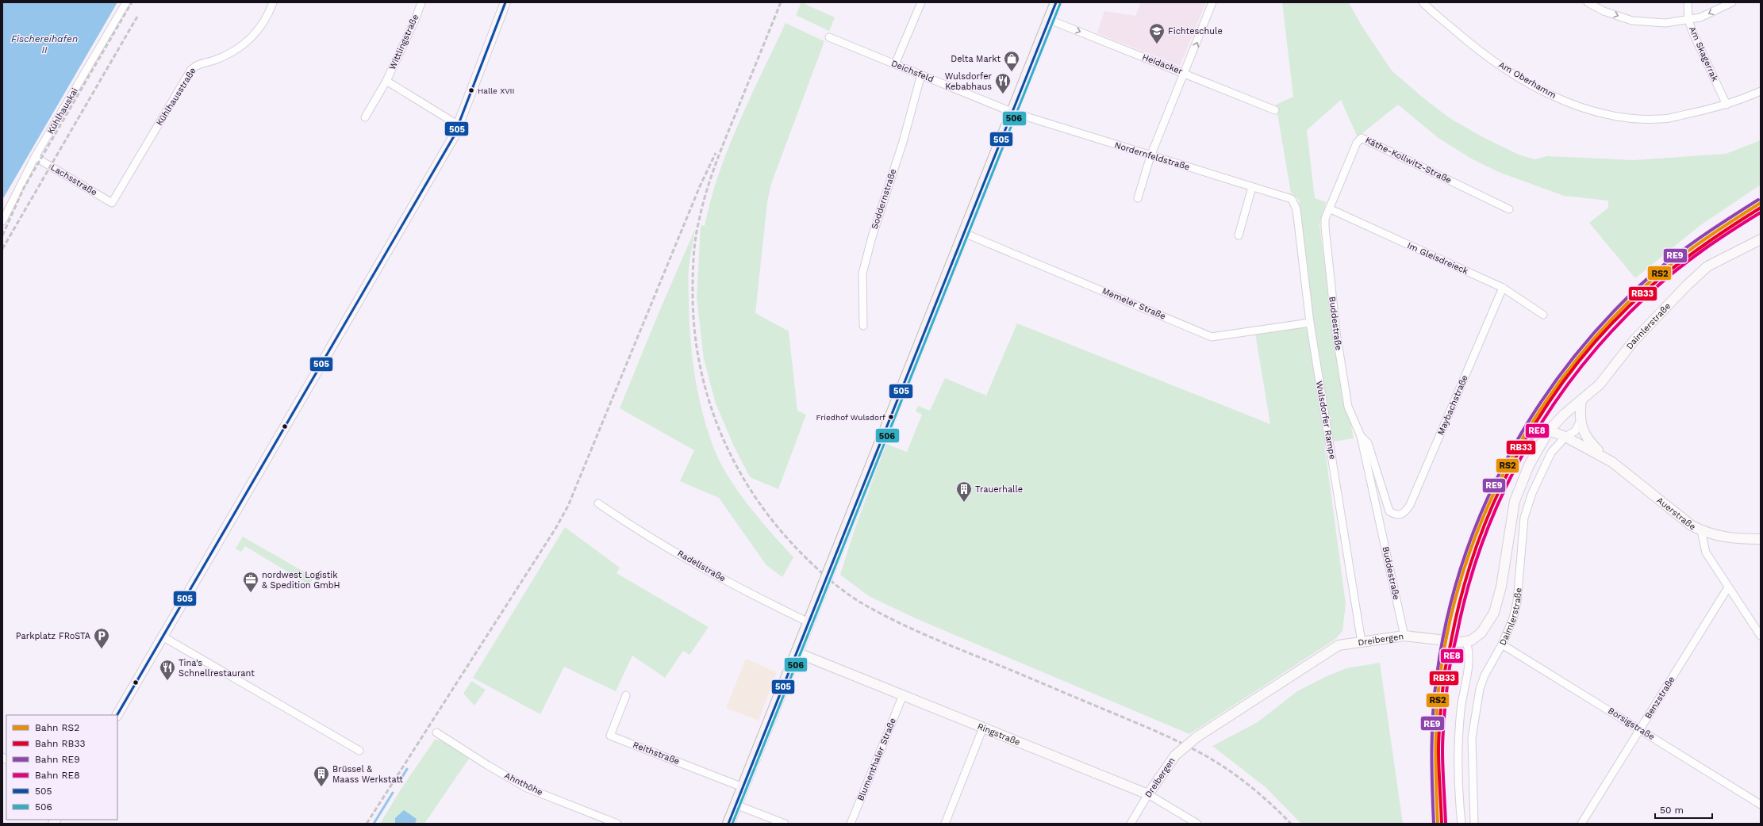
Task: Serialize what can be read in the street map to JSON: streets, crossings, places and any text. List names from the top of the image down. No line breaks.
{"streets":{"street":["Wittlingstraße","Am Skagerrak","Heidacker","Deichsfeld","Am Oberhamm","Kühlhausstraße","Kühlhauskai","Nordernfeldstraße","Käthe-Kollwitz-Straße","Lachsstraße","Soddernstraße","Im Gleisdreieck","Memeler Straße","Buddestraße","Daimlerstraße","Maybachstraße","Wulsdorfer Rampe","Auerstraße","Radellstraße","Dreibergen","Benzstraße","Borsigstraße","Ringstraße","Reithstraße","Blumenthaler Straße","Ahnthöhe"]},"crossings":[["Am Skagerrak","Am Oberhamm"],["Deichsfeld","Nordernfeldstraße"],["Deichsfeld","Soddernstraße"],["Kühlhausstraße","Lachsstraße"],["Kühlhauskai","Lachsstraße"],["Nordernfeldstraße","Wulsdorfer Rampe"],["Käthe-Kollwitz-Straße","Im Gleisdreieck"],["Käthe-Kollwitz-Straße","Buddestraße"],["Im Gleisdreieck","Buddestraße"],["Im Gleisdreieck","Maybachstraße"],["Memeler Straße","Wulsdorfer Rampe"],["Buddestraße","Maybachstraße"],["Buddestraße","Dreibergen"],["Daimlerstraße","Auerstraße"],["Daimlerstraße","Dreibergen"],["Daimlerstraße","Borsigstraße"],["Wulsdorfer Rampe","Dreibergen"],["Auerstraße","Dreibergen"],["Auerstraße","Benzstraße"],["Dreibergen","Ringstraße"],["Benzstraße","Borsigstraße"],["Ringstraße","Blumenthaler Straße"]],"one_way":["Heidacker"],"water":["Fischereihafen II"],"places":{"school or university":["Fichteschule"],"shop":["Delta Markt"],"other":["Halle XVII","Friedhof Wulsdorf"],"restaurant":["Wulsdorfer Kebabhaus","Tina's Schnellrestaurant"],"building":["Trauerhalle","Brüssel & Maass Werkstatt"],"office":["nordwest Logistik & Spedition GmbH"],"parking":["Parkplatz FRoSTA"]},"lines":["transit line 505","transit line 506","rail line RE9","rail line RS2","rail line RB33","rail line RE8"],"legend":["Bahn RS2","Bahn RB33","Bahn RE9","Bahn RE8","505","506"],"scale_bar":"50 m"}
